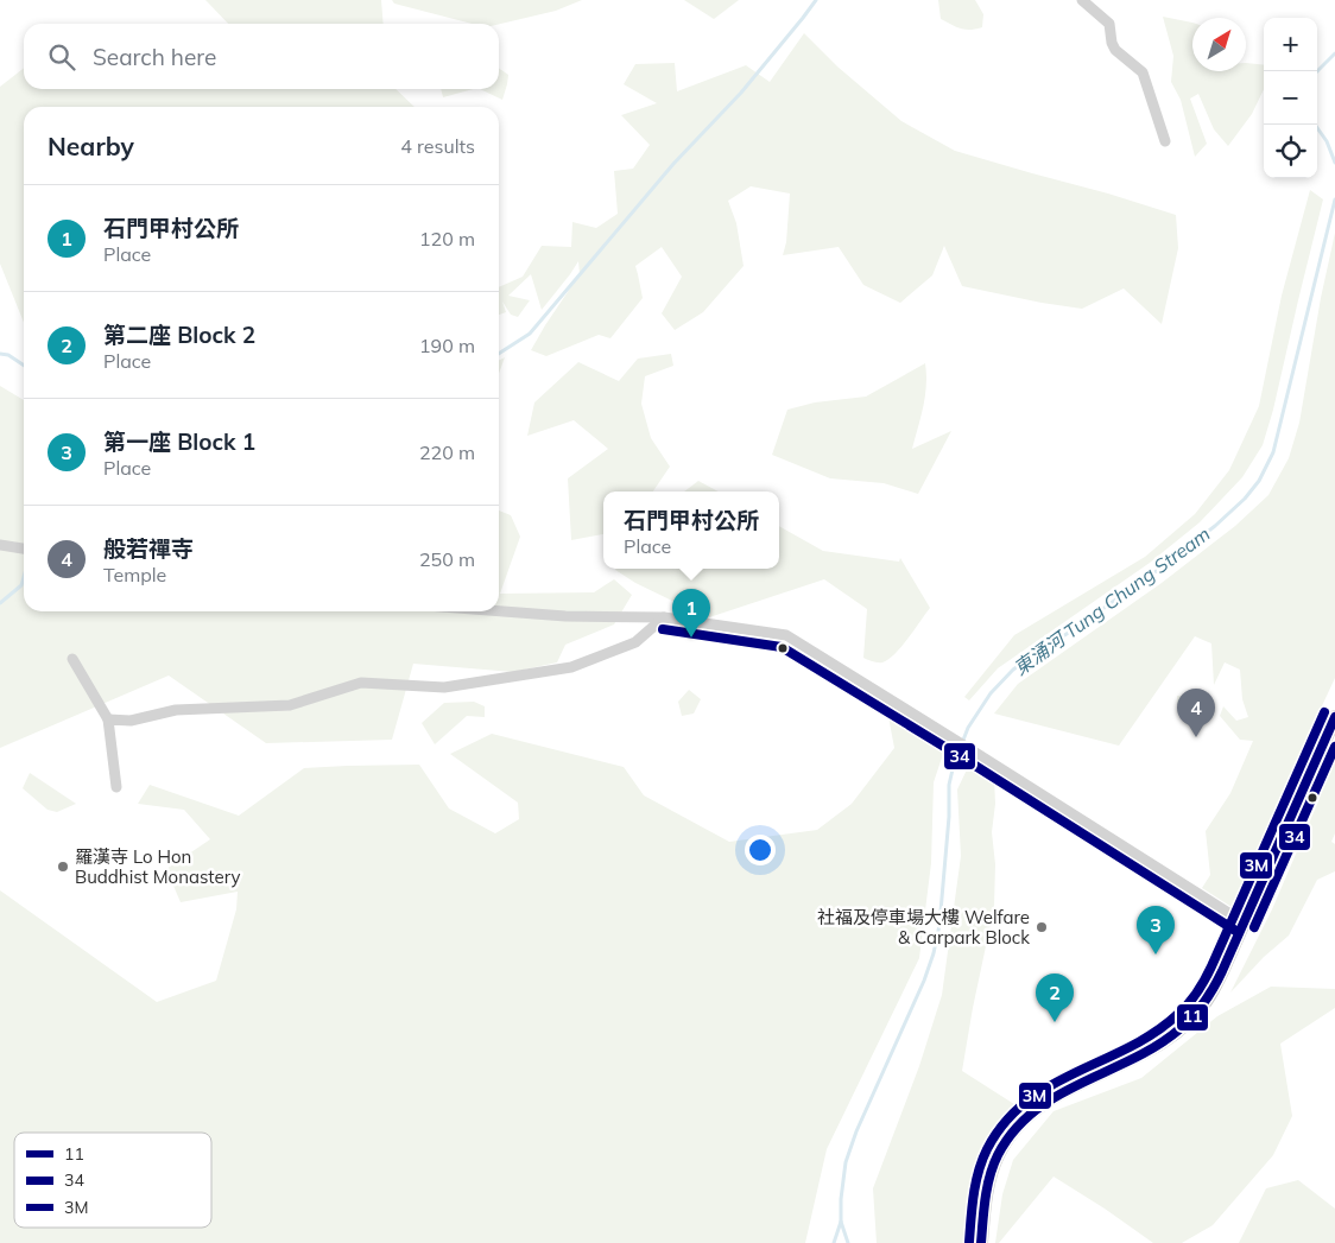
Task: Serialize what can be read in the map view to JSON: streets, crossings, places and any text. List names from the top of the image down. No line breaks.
{"water":["東涌河 Tung Chung Stream"],"places":["羅漢寺 Lo Hon Buddhist Monastery","社福及停車場大樓 Welfare & Carpark Block"],"lines":["transit line 34","transit line 3M","transit line 11"],"legend":["11","34","3M"],"north":"top right","page":{"map_buttons":["+","−"],"search":"Search here","heading":["Nearby","4 results"],"list":[{"mark":"1","name":"石門甲村公所","note":"Place","value":"120 m"},{"mark":"2","name":"第二座 Block 2","note":"Place","value":"190 m"},{"mark":"3","name":"第一座 Block 1","note":"Place","value":"220 m"},{"mark":"4","name":"般若禪寺","note":"Temple","value":"250 m"}],"popup":["石門甲村公所","Place"],"pins":["1","4","3","2"]}}
